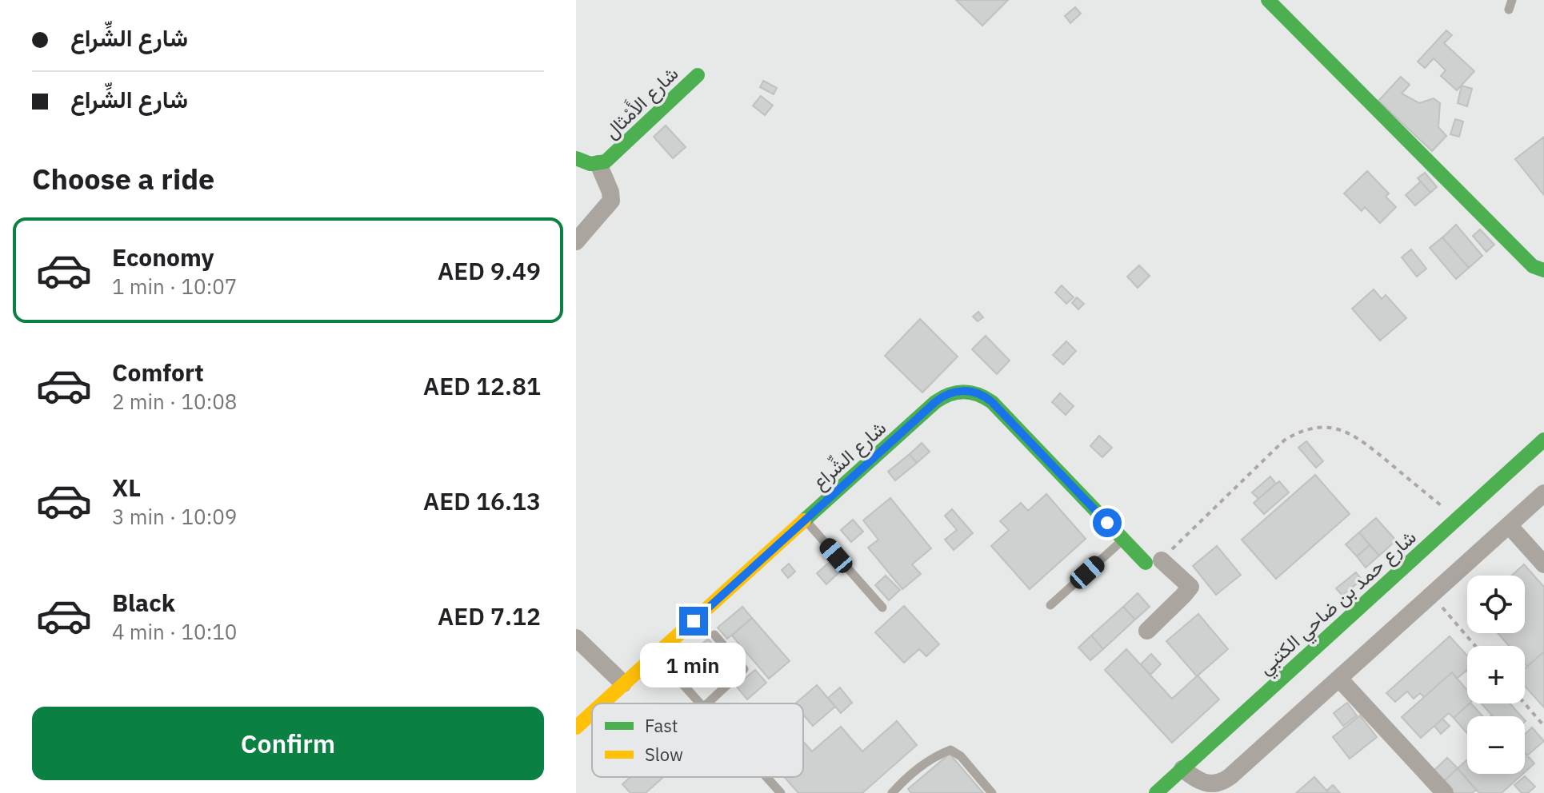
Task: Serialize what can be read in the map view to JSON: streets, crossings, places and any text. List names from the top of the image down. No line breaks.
{"streets":{"street":["شارع الأَمْثال","شارع الشِّراع","شارع حمد بن ضاحي الكتبي"]},"legend":["Fast","Slow"],"page":{"banner":["شارع الشِّراع","شارع الشِّراع"],"heading":"Choose a ride","list":[{"name":"Economy","note":"1 min · 10:07","value":"AED 9.49"},{"name":"Comfort","note":"2 min · 10:08","value":"AED 12.81"},{"name":"XL","note":"3 min · 10:09","value":"AED 16.13"},{"name":"Black","note":"4 min · 10:10","value":"AED 7.12"}],"map_buttons":["+","−"],"bubble":"1 min","buttons":"Confirm"}}
